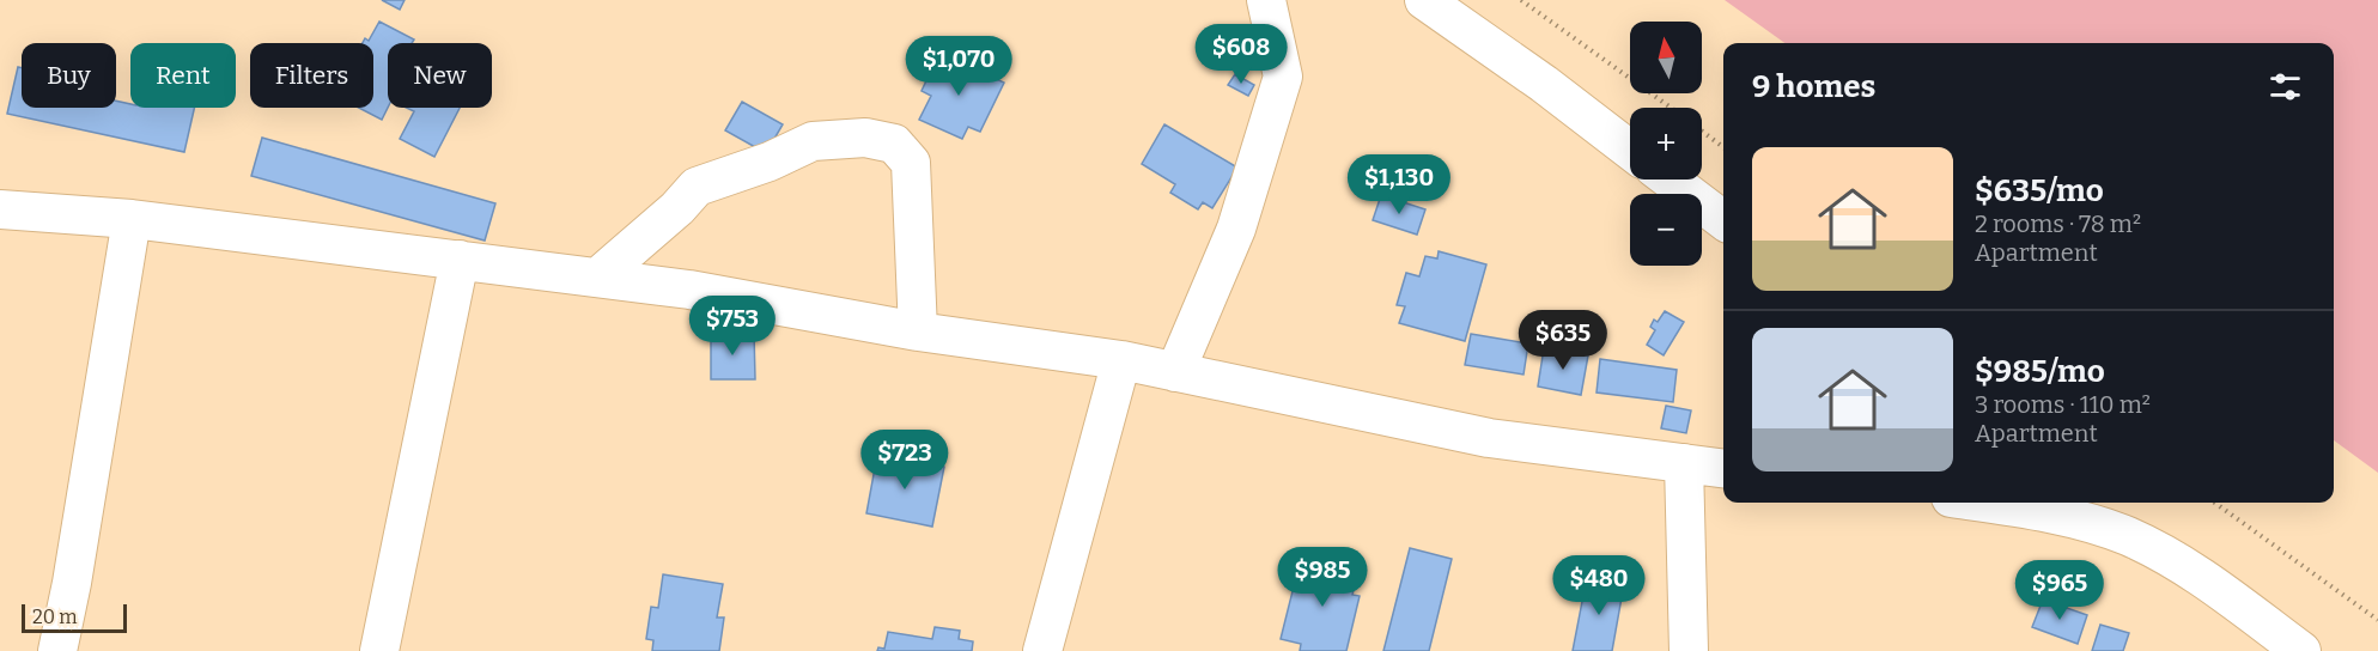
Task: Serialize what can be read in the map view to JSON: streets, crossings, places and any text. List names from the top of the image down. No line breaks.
{"scale_bar":"20 m","north":"top","page":{"map_buttons":["+","−"],"price":["$608","$1,070","$1,130","$753","$635","$723","$985","$480","$965"],"chip":["Buy","Rent","Filters","New"],"heading":"9 homes","list":[{"name":"$635/mo","note":"2 rooms · 78 m² · Apartment"},{"name":"$985/mo","note":"3 rooms · 110 m² · Apartment"}],"scale":"20 m"}}
